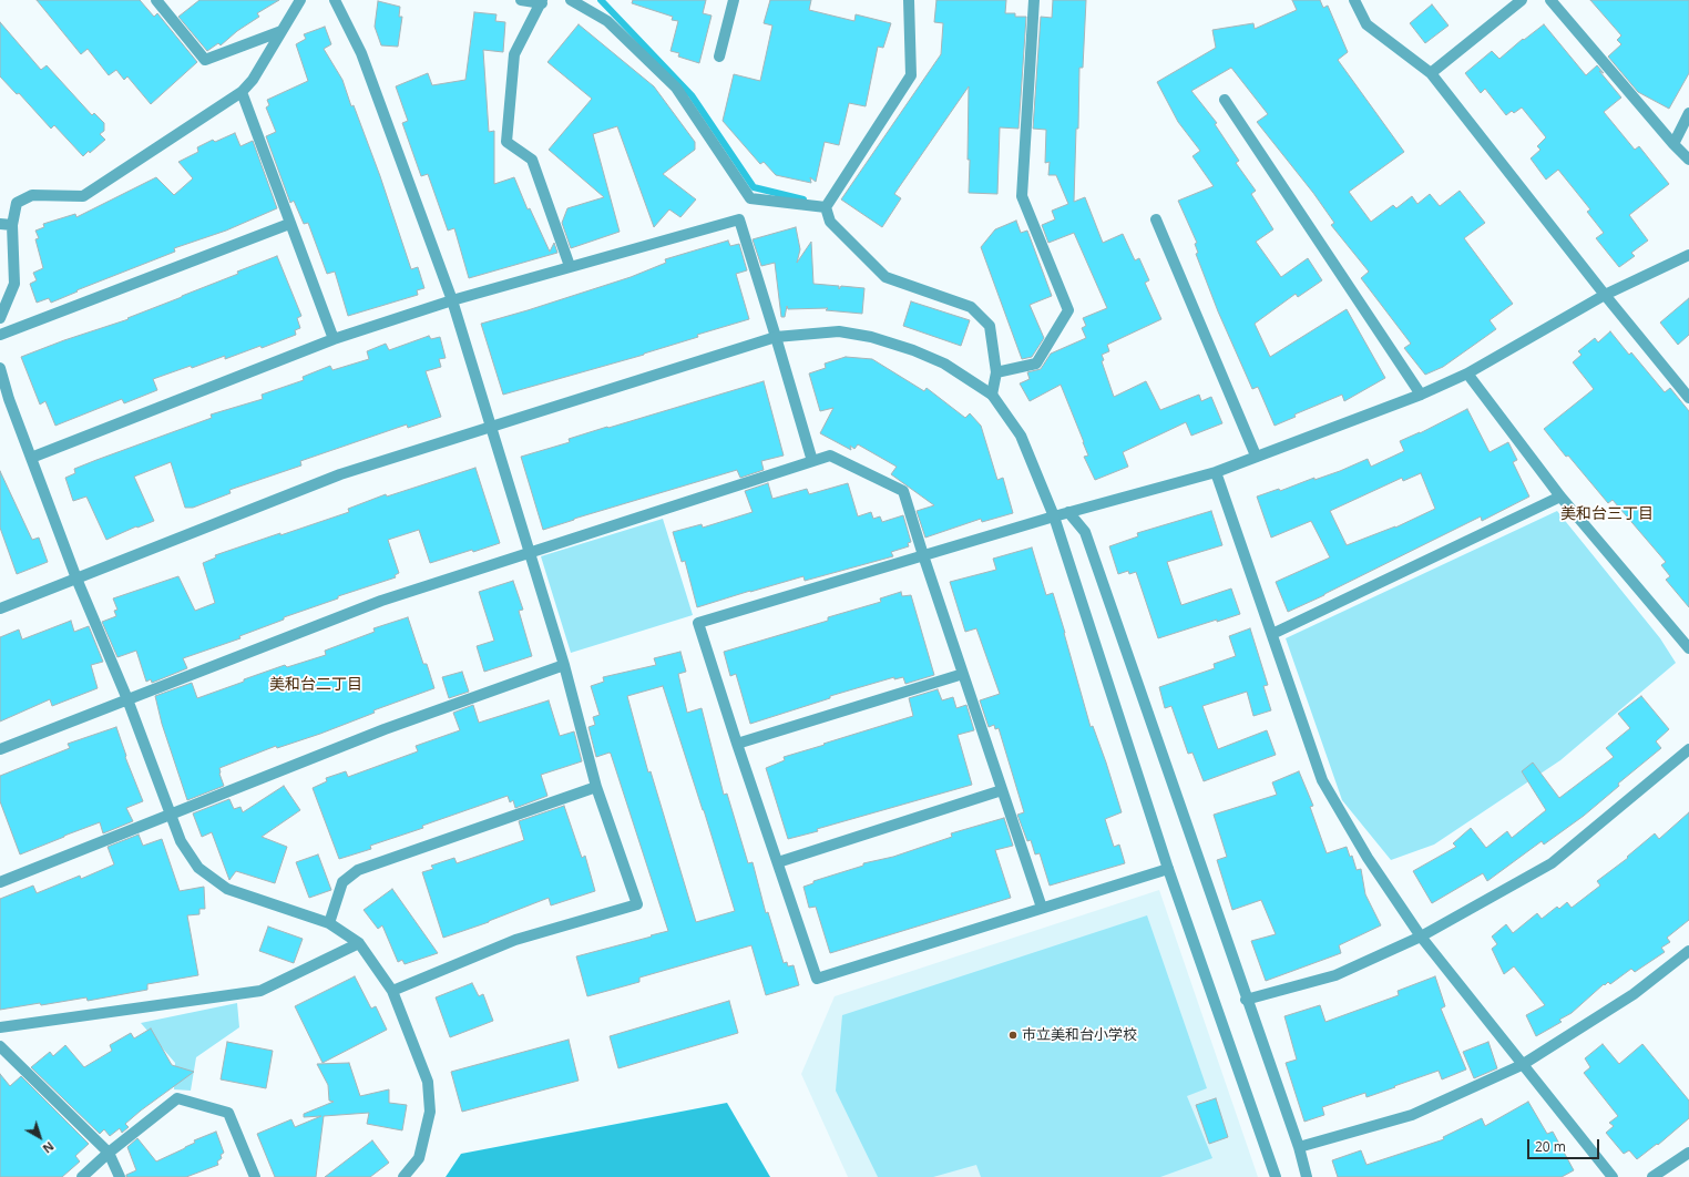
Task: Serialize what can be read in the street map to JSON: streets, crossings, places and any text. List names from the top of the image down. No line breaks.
{"districts":["美和台三丁目","美和台二丁目"],"places":["市立美和台小学校"],"scale_bar":"20 m","north":"bottom right"}
